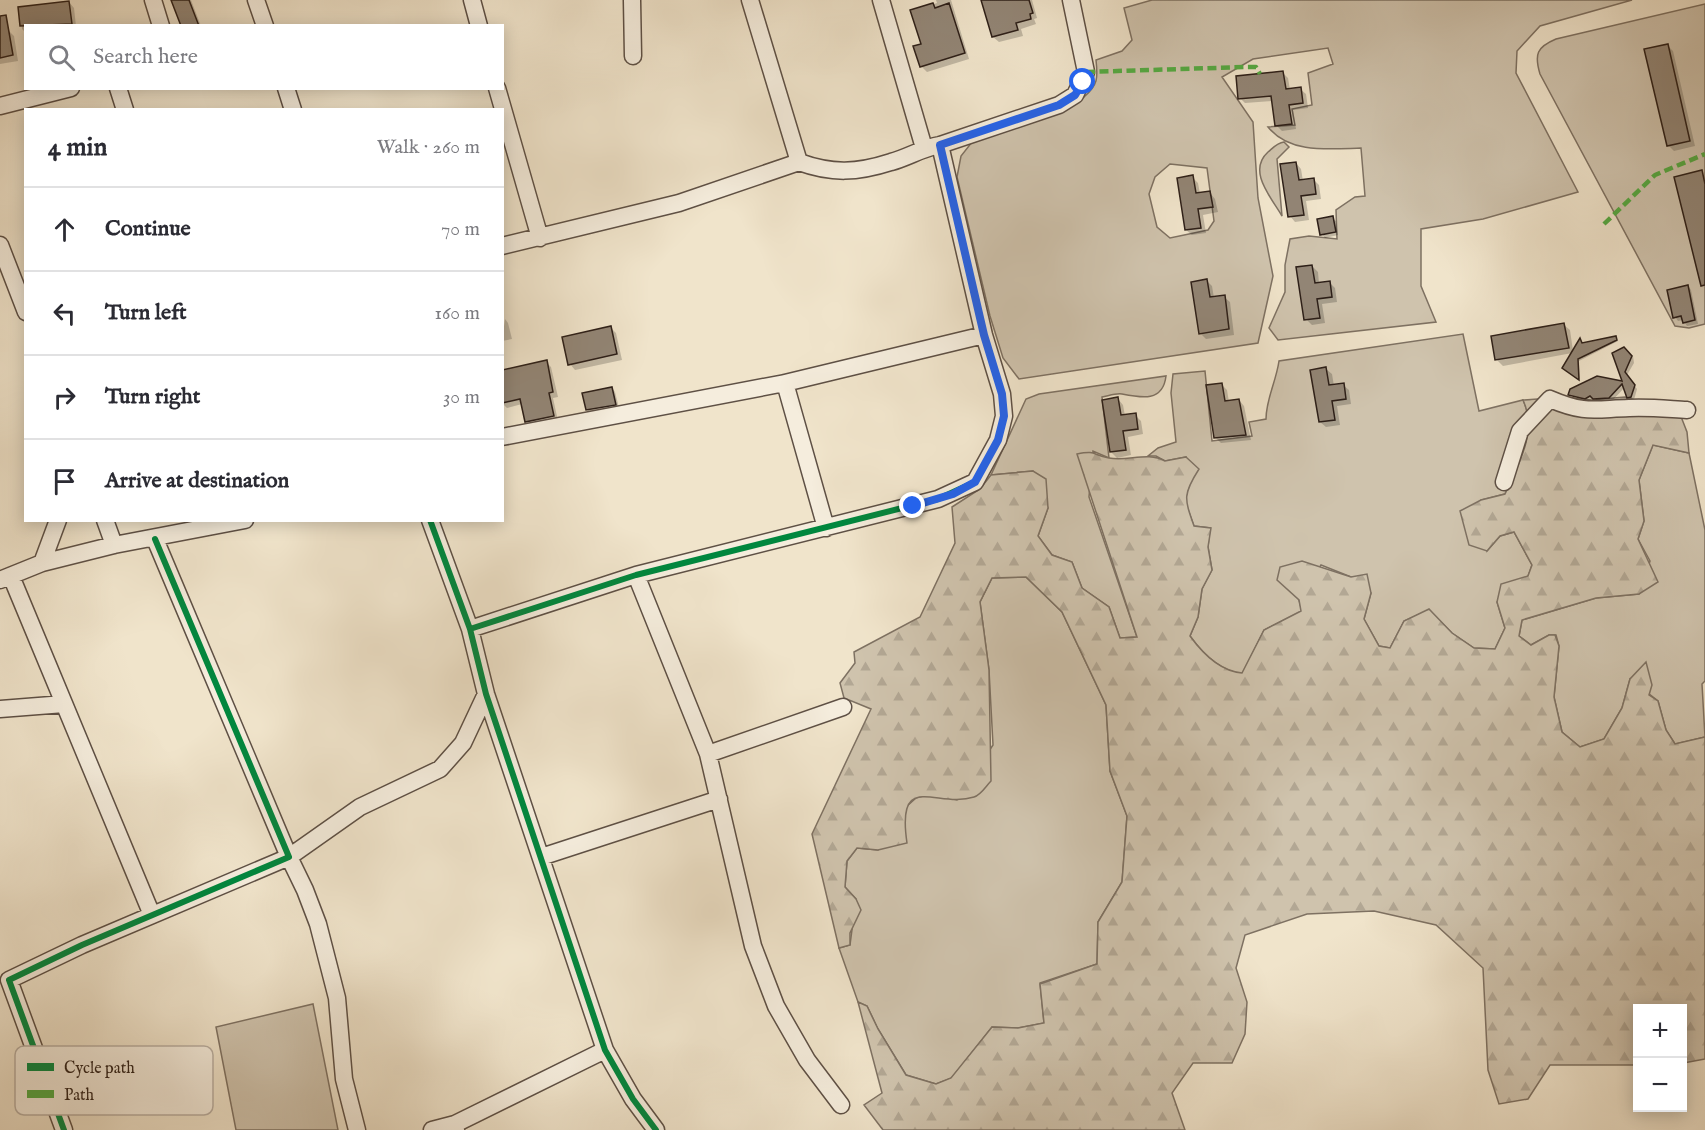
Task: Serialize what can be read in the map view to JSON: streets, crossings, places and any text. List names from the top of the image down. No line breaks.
{"legend":["Cycle path","Path"],"page":{"search":"Search here","heading":["4 min","Walk · 260 m"],"list":[["Continue","70 m"],["Turn left","160 m"],["Turn right","30 m"],"Arrive at destination"],"map_buttons":["+","−"]}}
